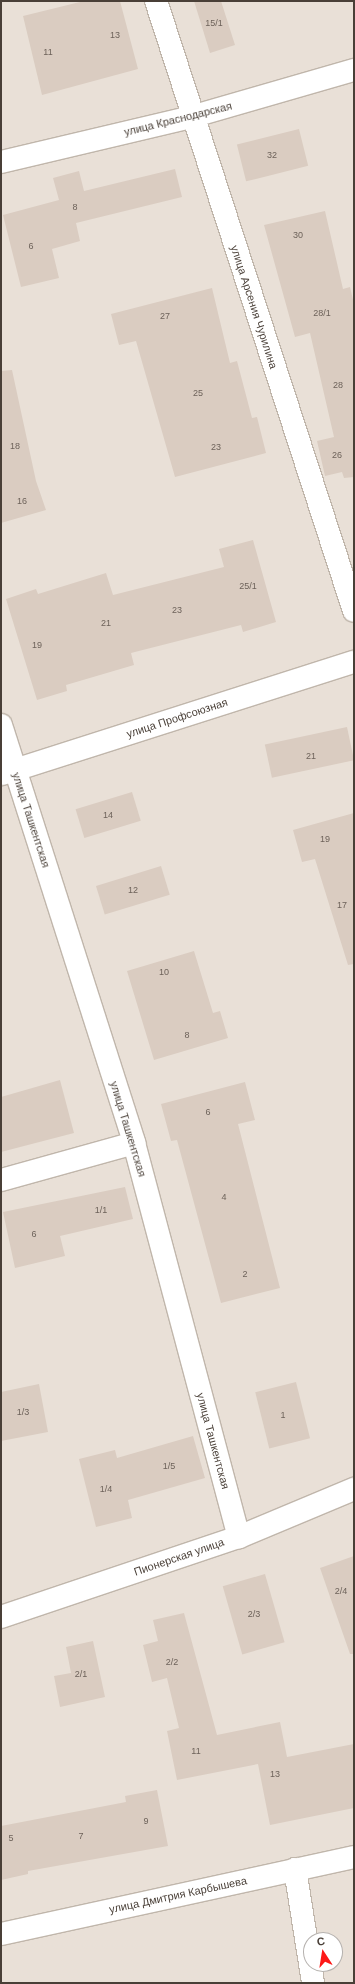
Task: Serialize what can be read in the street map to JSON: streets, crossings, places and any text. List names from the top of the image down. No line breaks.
{"streets":{"street":["улица Краснодарская","улица Арсения Чурилина","улица Профсоюзная","улица Ташкентская","Пионерская улица","улица Дмитрия Карбышева"]},"crossings":[["улица Краснодарская","улица Арсения Чурилина"],["улица Профсоюзная","улица Ташкентская"],["улица Ташкентская","Пионерская улица"]],"house_numbers":["15/1","13","11","32","8","30","6","28/1","27","28","25","18","23","26","16","25/1","23","21","19","21","14","19","12","17","10","8","6","4","1/1","6","2","1/3","1","1/5","1/4","2/4","2/3","2/2","2/1","11","13","9","7","5"],"north":"top"}
